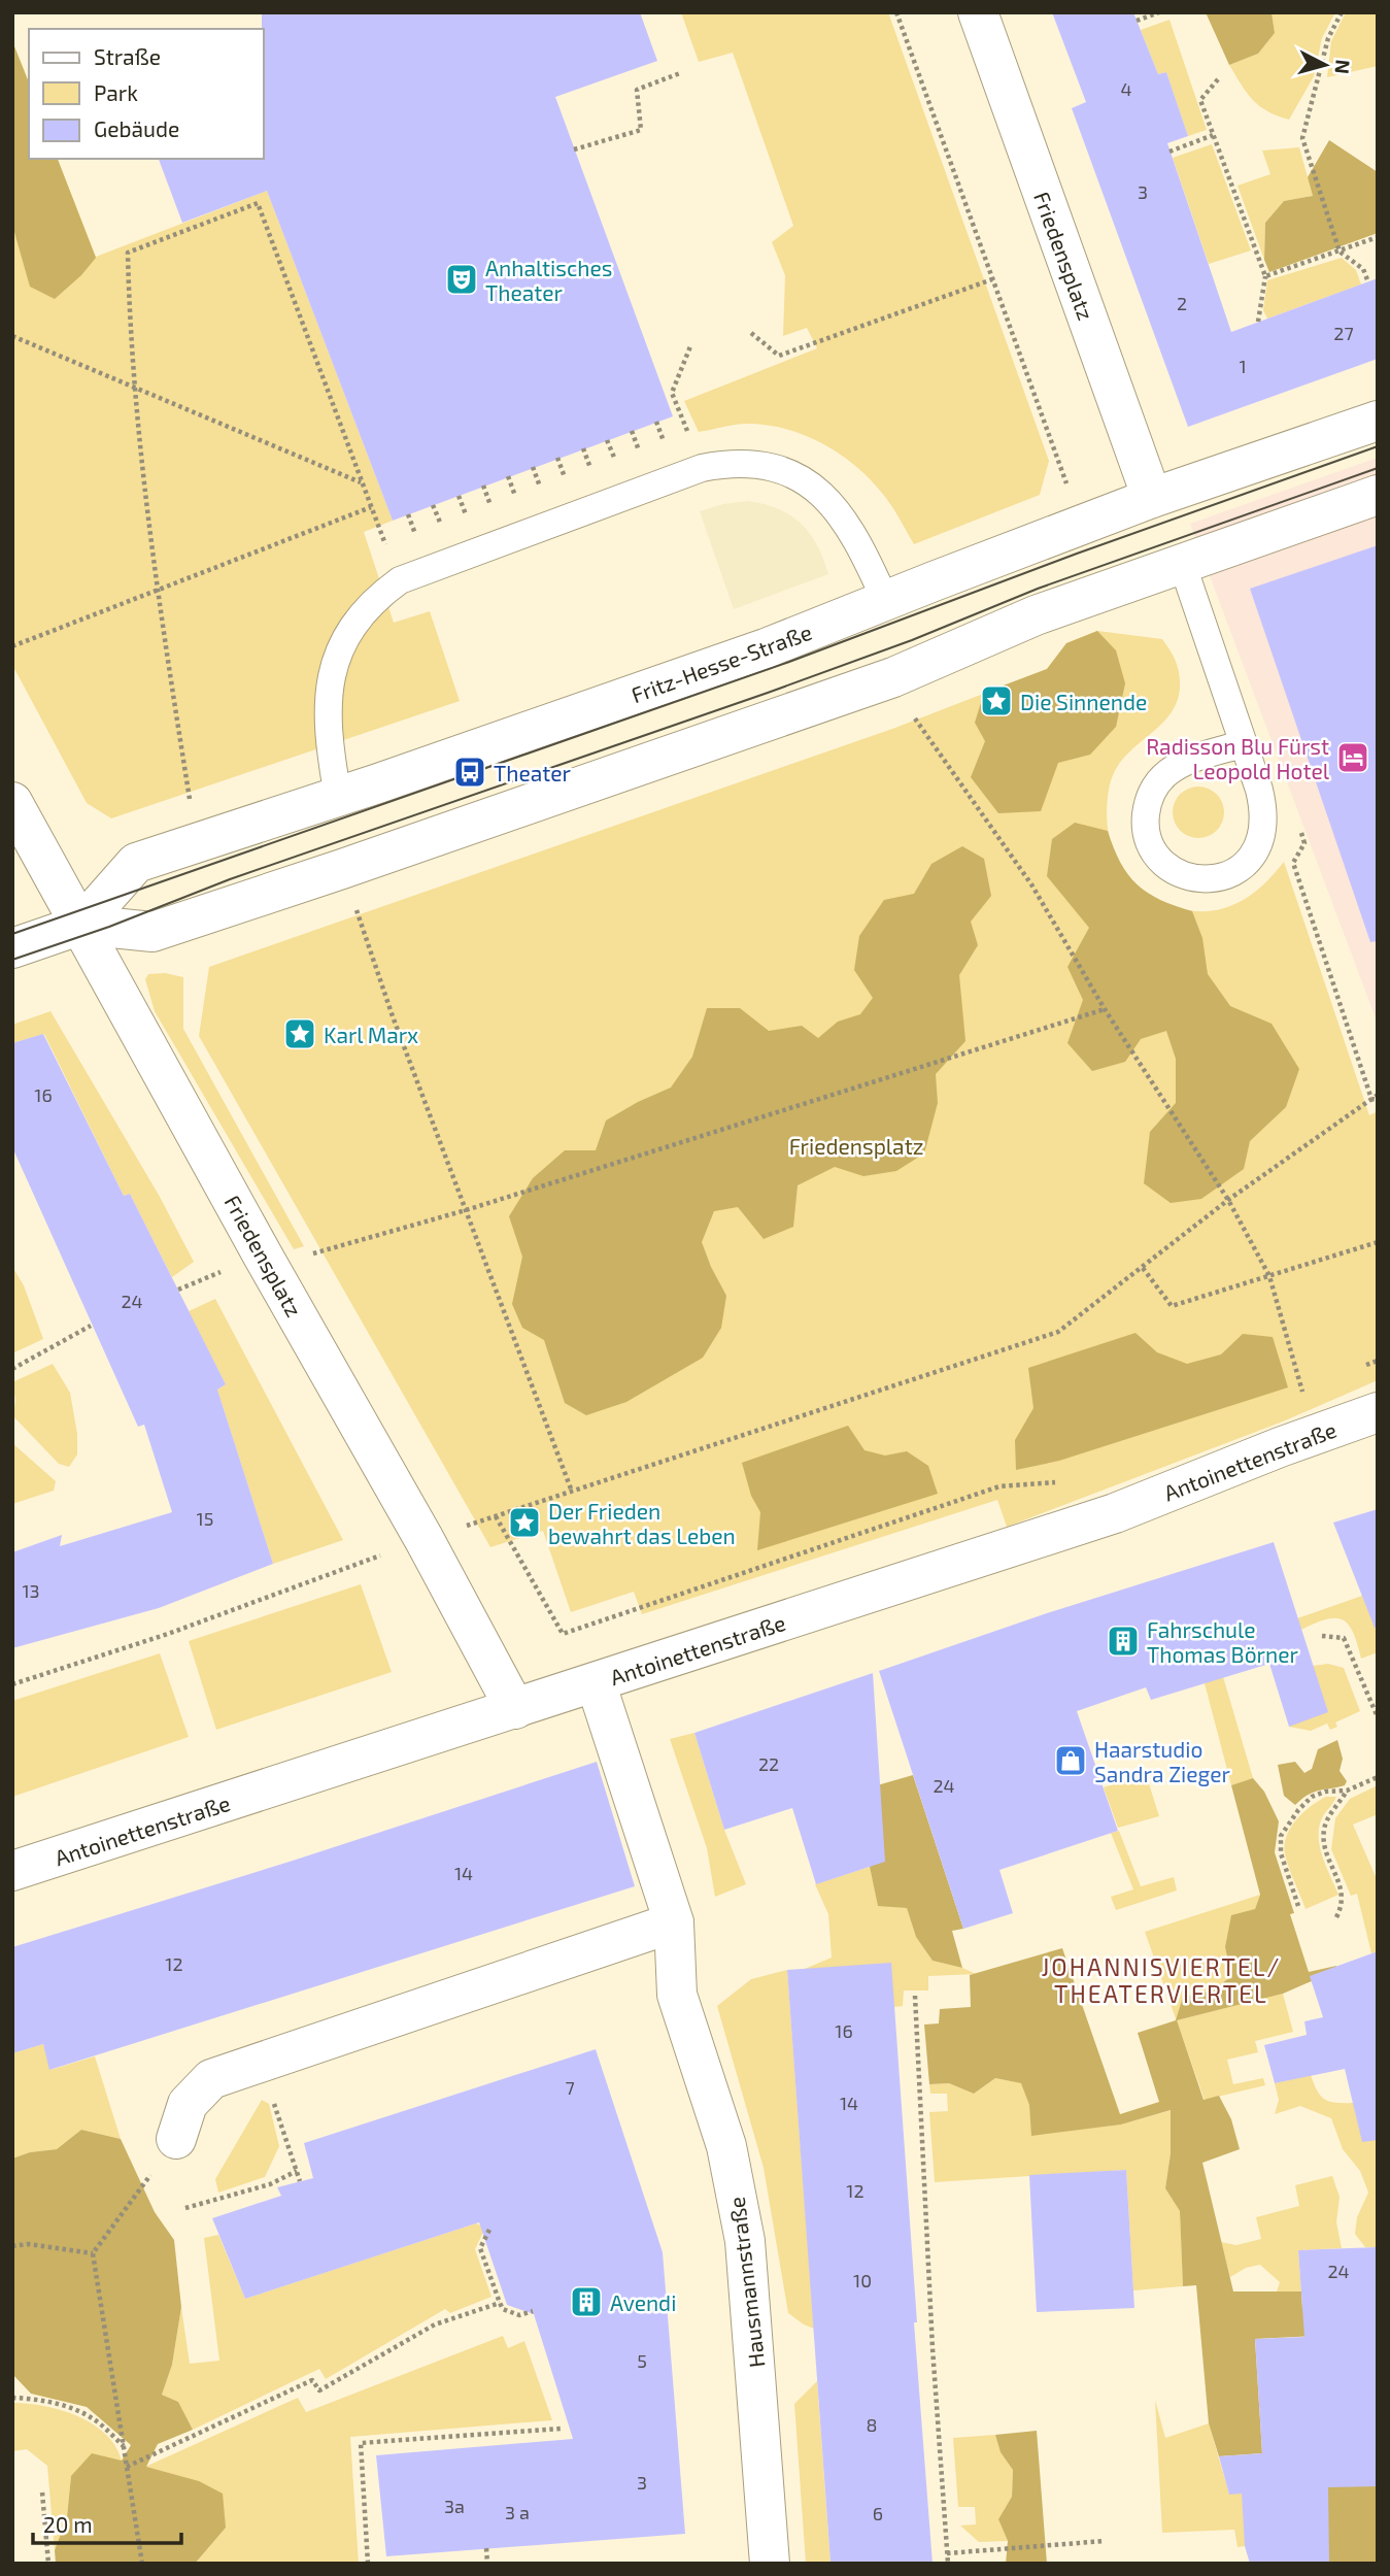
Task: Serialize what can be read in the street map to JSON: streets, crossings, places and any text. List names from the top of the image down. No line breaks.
{"streets":{"street":["Friedensplatz","Fritz-Hesse-Straße","Antoinettenstraße","Hausmannstraße"]},"crossings":[["Friedensplatz","Fritz-Hesse-Straße"],["Friedensplatz","Antoinettenstraße"],["Antoinettenstraße","Hausmannstraße"]],"districts":["JOHANNISVIERTEL/ THEATERVIERTEL"],"parks":["Friedensplatz"],"places":{"theatre":["Anhaltisches Theater"],"place":["Die Sinnende","Karl Marx","Der Frieden bewahrt das Leben"],"hotel":["Radisson Blu Fürst Leopold Hotel"],"bus stop":["Theater"],"building":["Fahrschule Thomas Börner","Avendi"],"shop":["Haarstudio Sandra Zieger"]},"house_numbers":["4","3","2","27","1","16","24","15","13","22","24","14","12","16","7","14","12","24","10","5","8","3","3a","3 a","6"],"legend":["Straße","Park","Gebäude"],"scale_bar":"20 m","north":"right"}
